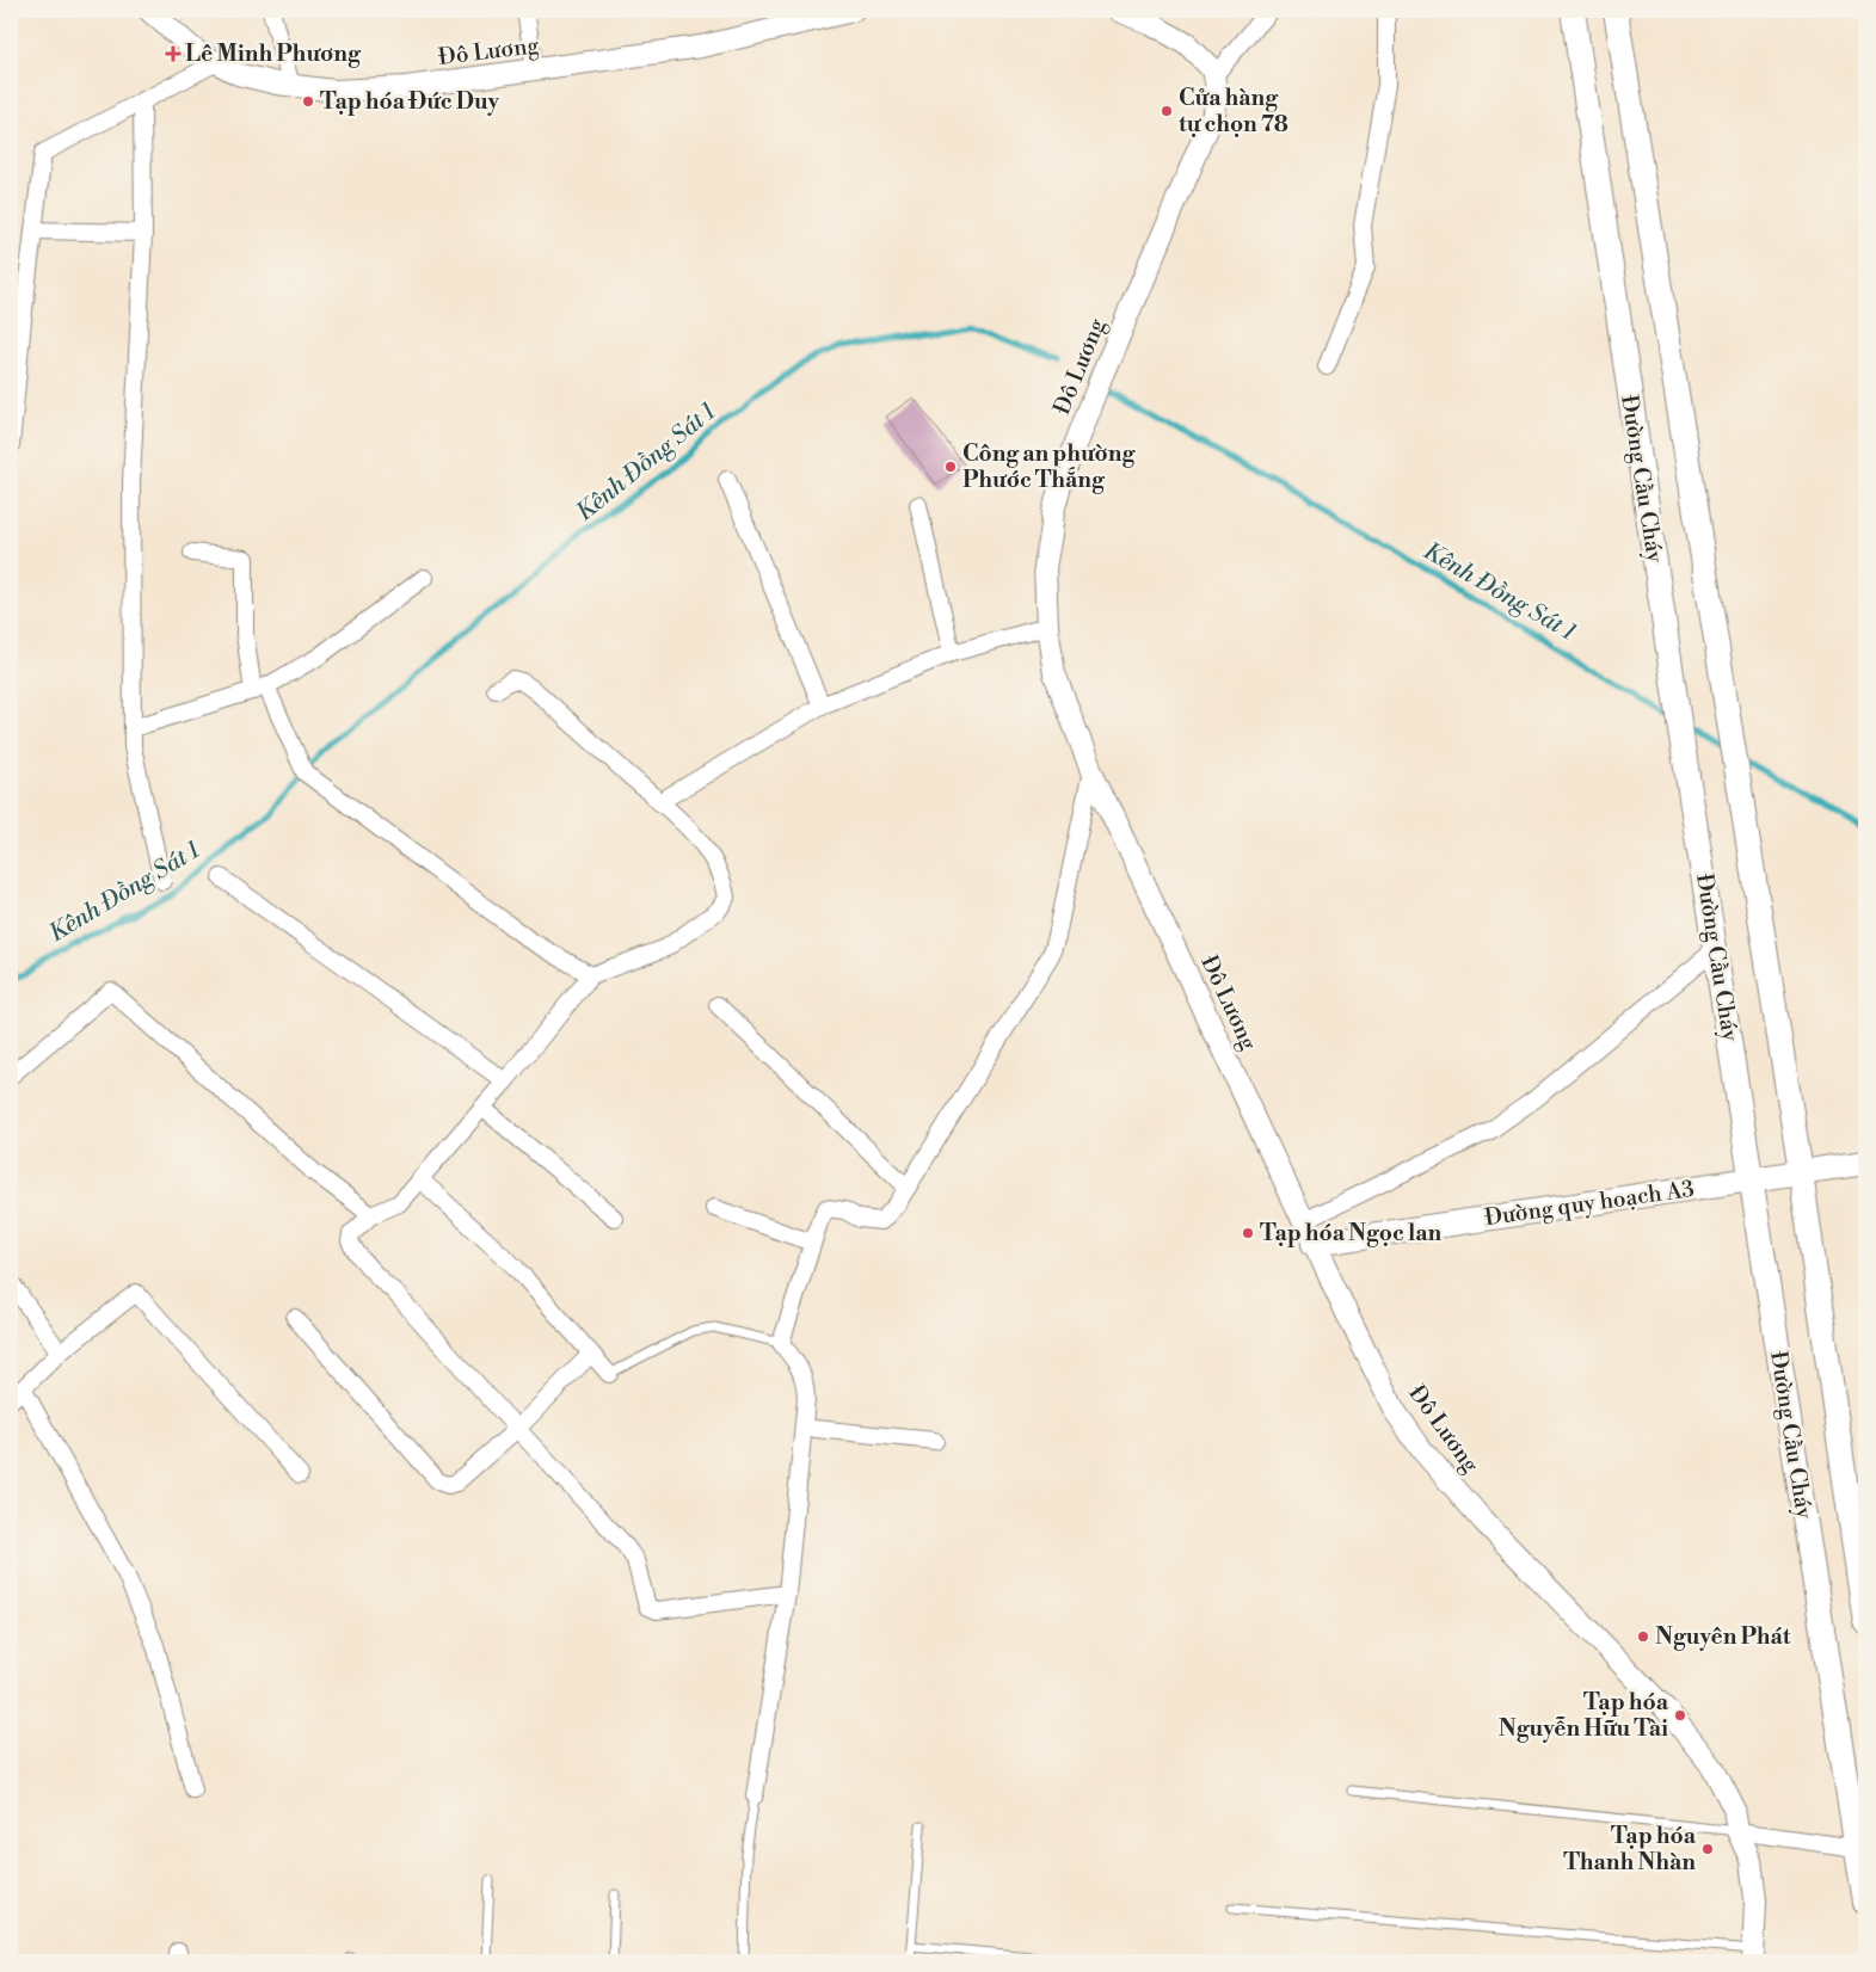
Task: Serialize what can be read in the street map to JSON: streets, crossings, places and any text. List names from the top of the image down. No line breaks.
{"streets":{"main road":["Đường Cầu Cháy","Đường quy hoạch A3"],"street":["Đô Lương"]},"crossings":[["Đô Lương","Đường quy hoạch A3"],["Đường Cầu Cháy","Đường quy hoạch A3"]],"water":["Kênh Đồng Sát 1"],"places":{"health":["Lê Minh Phương"],"other":["Tạp hóa Đức Duy","Cửa hàng tự chọn 78","Công an phường Phước Thắng","Tạp hóa Ngọc lan","Nguyên Phát","Tạp hóa Nguyễn Hữu Tài","Tạp hóa Thanh Nhàn"]}}
